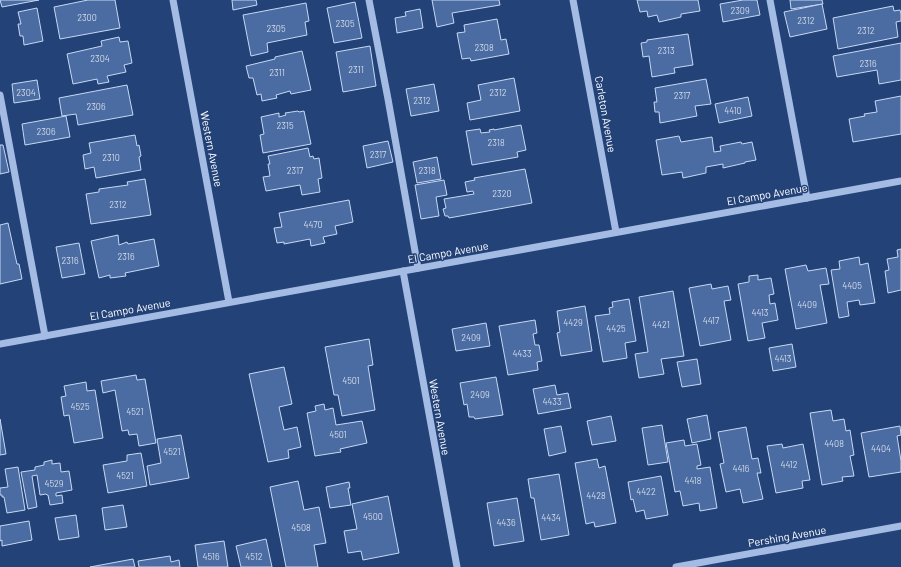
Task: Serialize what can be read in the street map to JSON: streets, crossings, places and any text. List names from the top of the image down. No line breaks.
{"streets":{"street":["Carleton Avenue","Western Avenue","El Campo Avenue","Pershing Avenue"]},"crossings":[["Carleton Avenue","El Campo Avenue"],["Western Avenue","El Campo Avenue"]],"house_numbers":["2309","2300","2312","2305","2305","2312","2308","2313","2304","2316","2311","2311","2304","2312","2317","2312","2306","4410","2315","2306","2318","2317","2310","2317","2318","2320","2312","4470","2316","2316","4405","4409","4413","4417","4429","4421","4425","2409","4433","4413","4501","2409","4433","4525","4521","4501","4408","4404","4521","4412","4416","4521","4418","4529","4422","4428","4500","4434","4436","4508","4516","4512"]}
